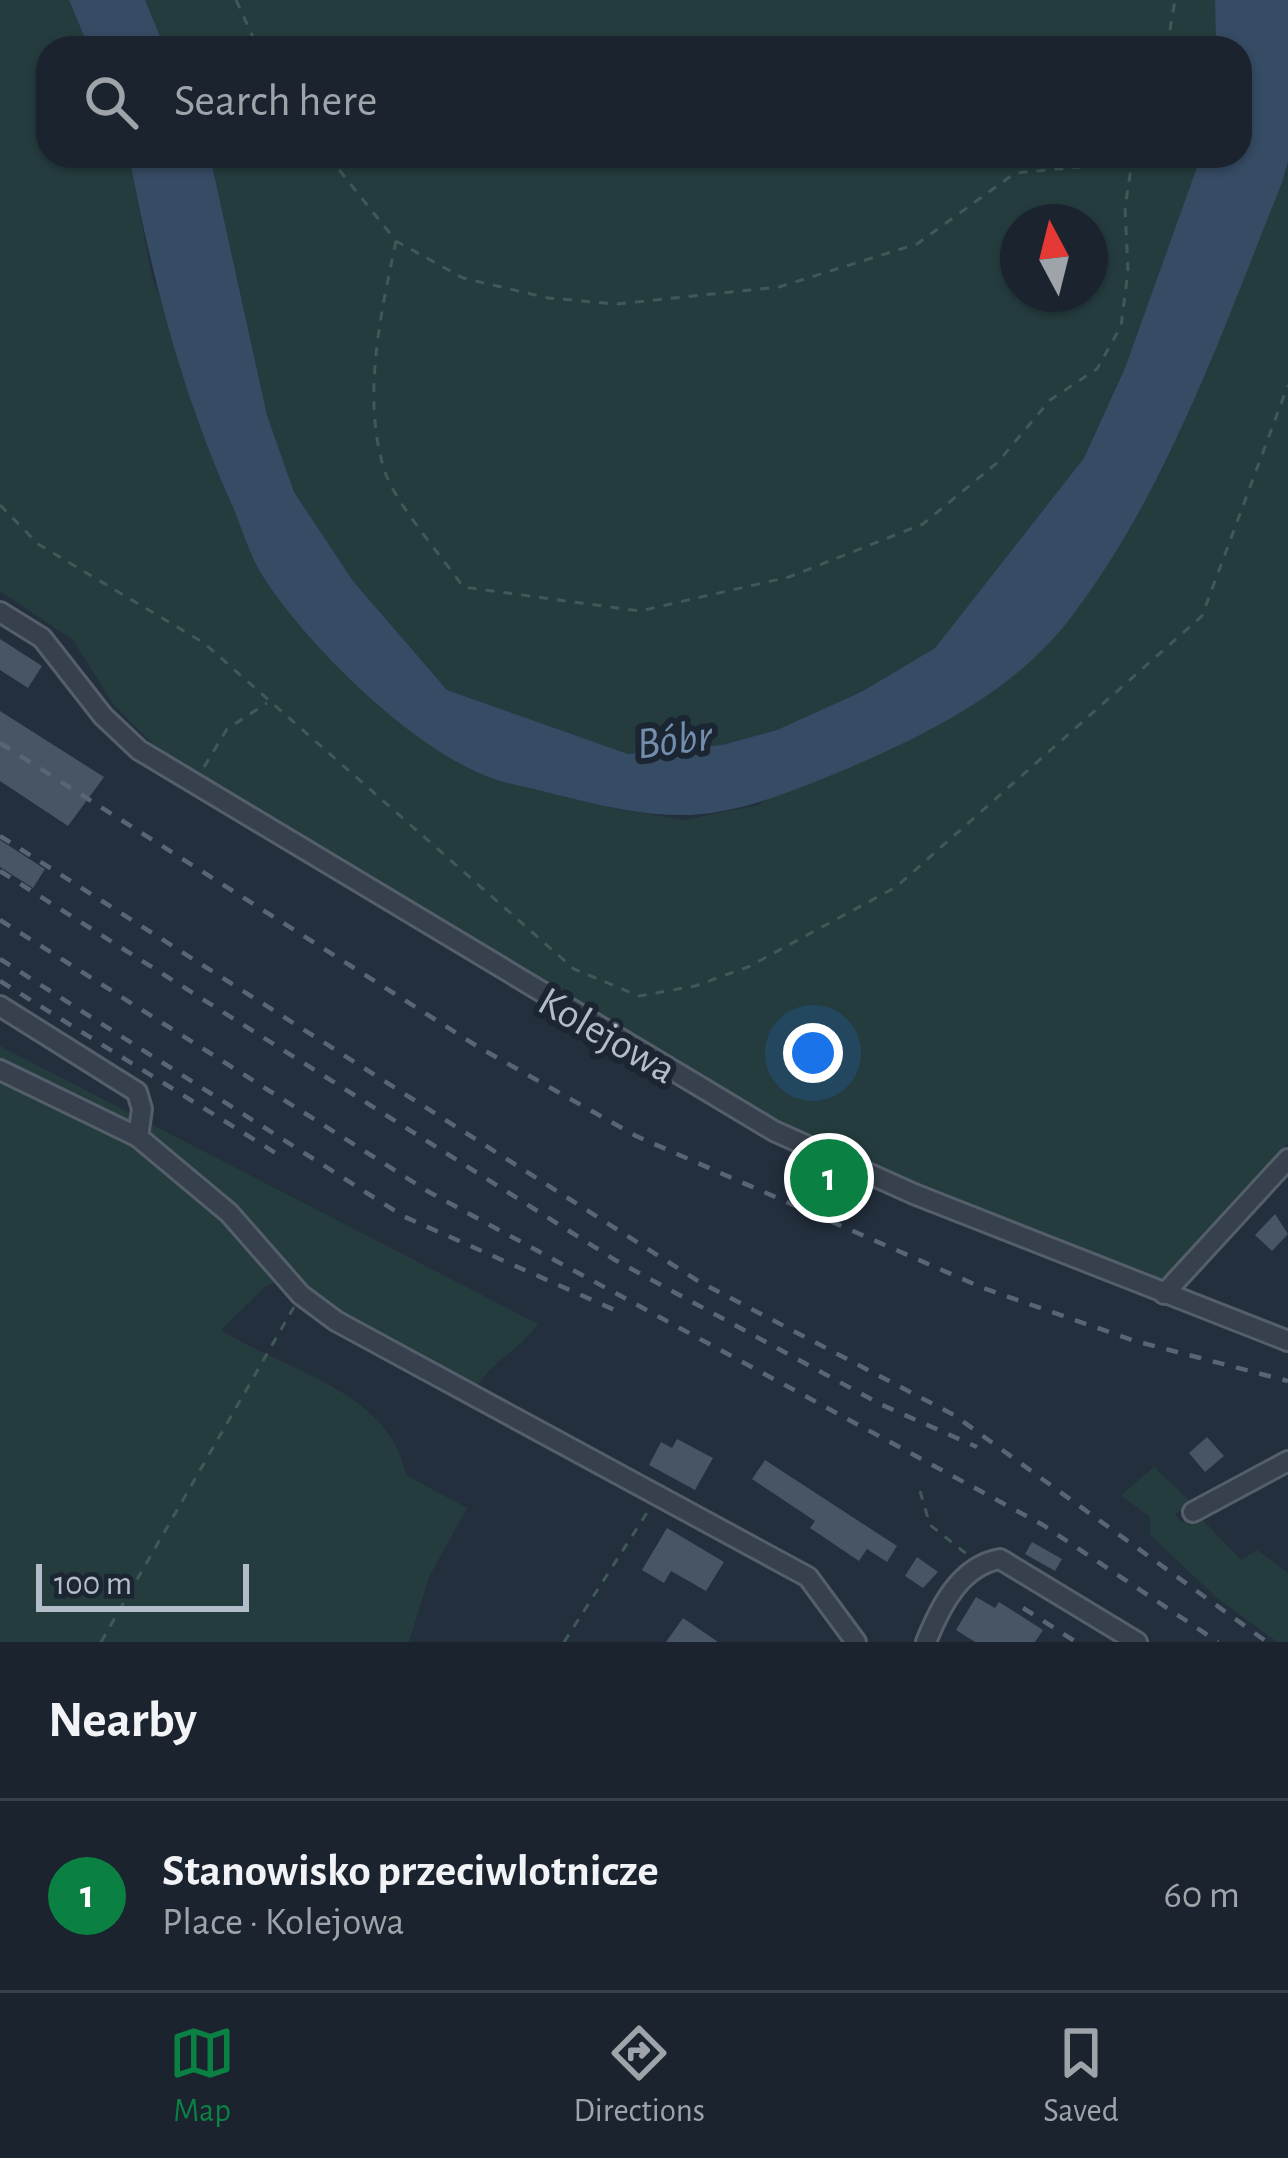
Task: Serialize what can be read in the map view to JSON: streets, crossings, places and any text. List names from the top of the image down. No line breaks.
{"streets":{"street":["Kolejowa"]},"water":["Bóbr"],"scale_bar":"100 m","north":"top","page":{"search":"Search here","pins":"1","scale":"100 m","heading":"Nearby","list":[{"mark":"1","name":"Stanowisko przeciwlotnicze","note":"Place · Kolejowa","value":"60 m"}],"nav":["Map","Directions","Saved"]}}
